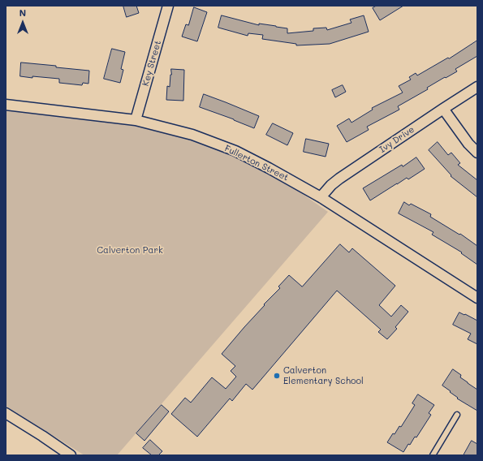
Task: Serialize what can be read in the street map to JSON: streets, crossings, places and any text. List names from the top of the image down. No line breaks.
{"streets":{"street":["Key Street","Ivy Drive","Fullerton Street"]},"crossings":[["Key Street","Fullerton Street"],["Ivy Drive","Fullerton Street"]],"parks":["Calverton Park"],"places":["Calverton Elementary School"],"north":"top"}
